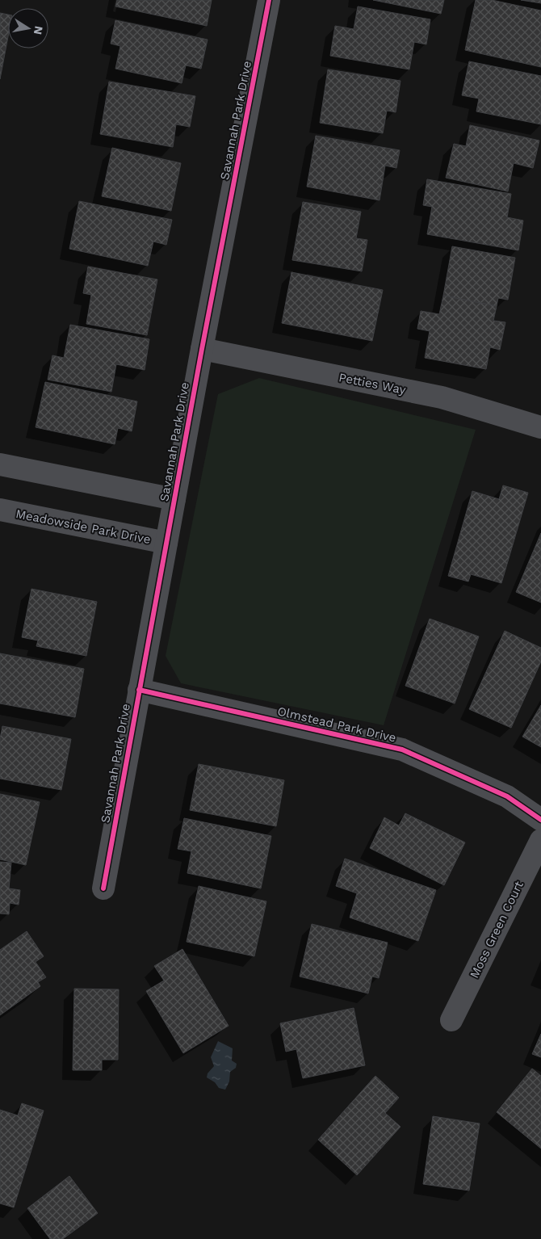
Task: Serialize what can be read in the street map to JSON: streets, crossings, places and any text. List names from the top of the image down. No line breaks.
{"streets":{"street":["Savannah Park Drive","Petties Way","Meadowside Park Drive","Olmstead Park Drive","Moss Green Court"]},"crossings":[["Savannah Park Drive","Petties Way"],["Savannah Park Drive","Meadowside Park Drive"],["Savannah Park Drive","Olmstead Park Drive"]],"north":"right"}
